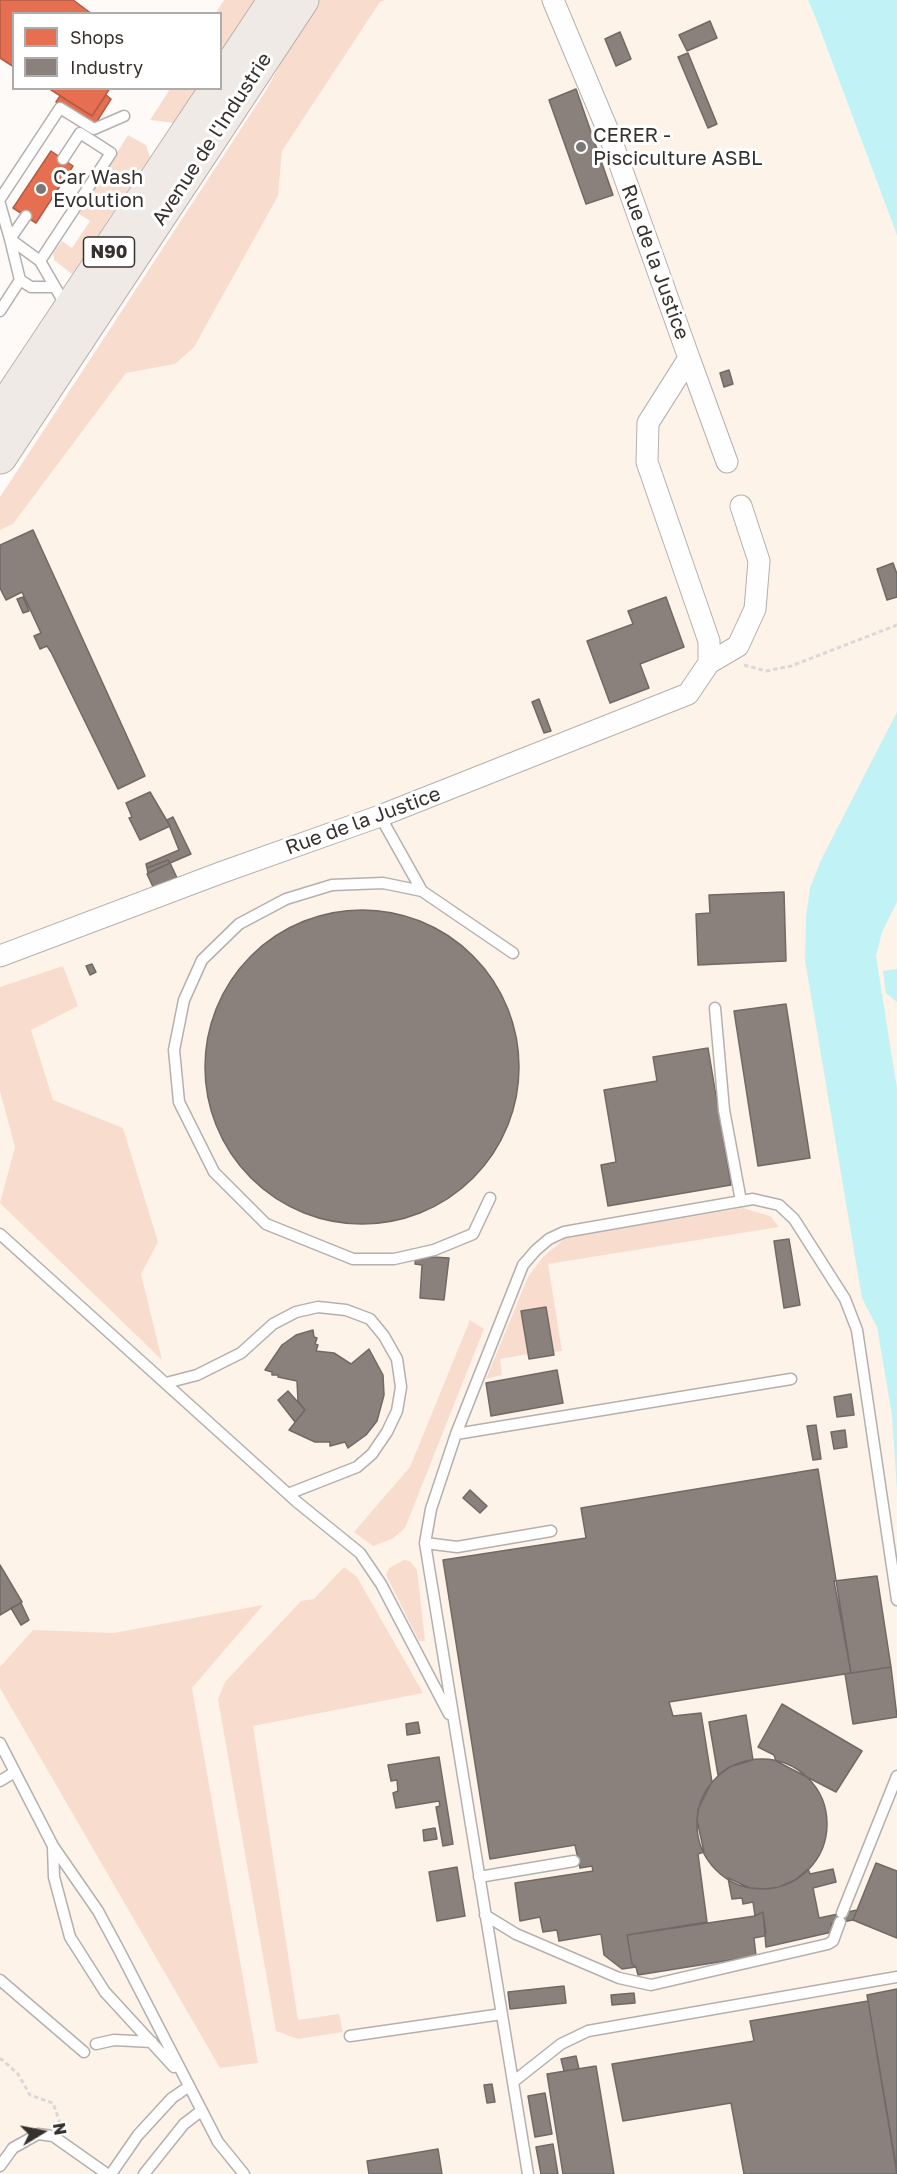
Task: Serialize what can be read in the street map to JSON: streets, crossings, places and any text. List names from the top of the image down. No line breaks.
{"streets":{"main road":["Avenue de l'Industrie","N90"],"street":["Rue de la Justice"]},"places":["CERER - Pisciculture ASBL","Car Wash Evolution"],"legend":["Shops","Industry"],"north":"right"}
